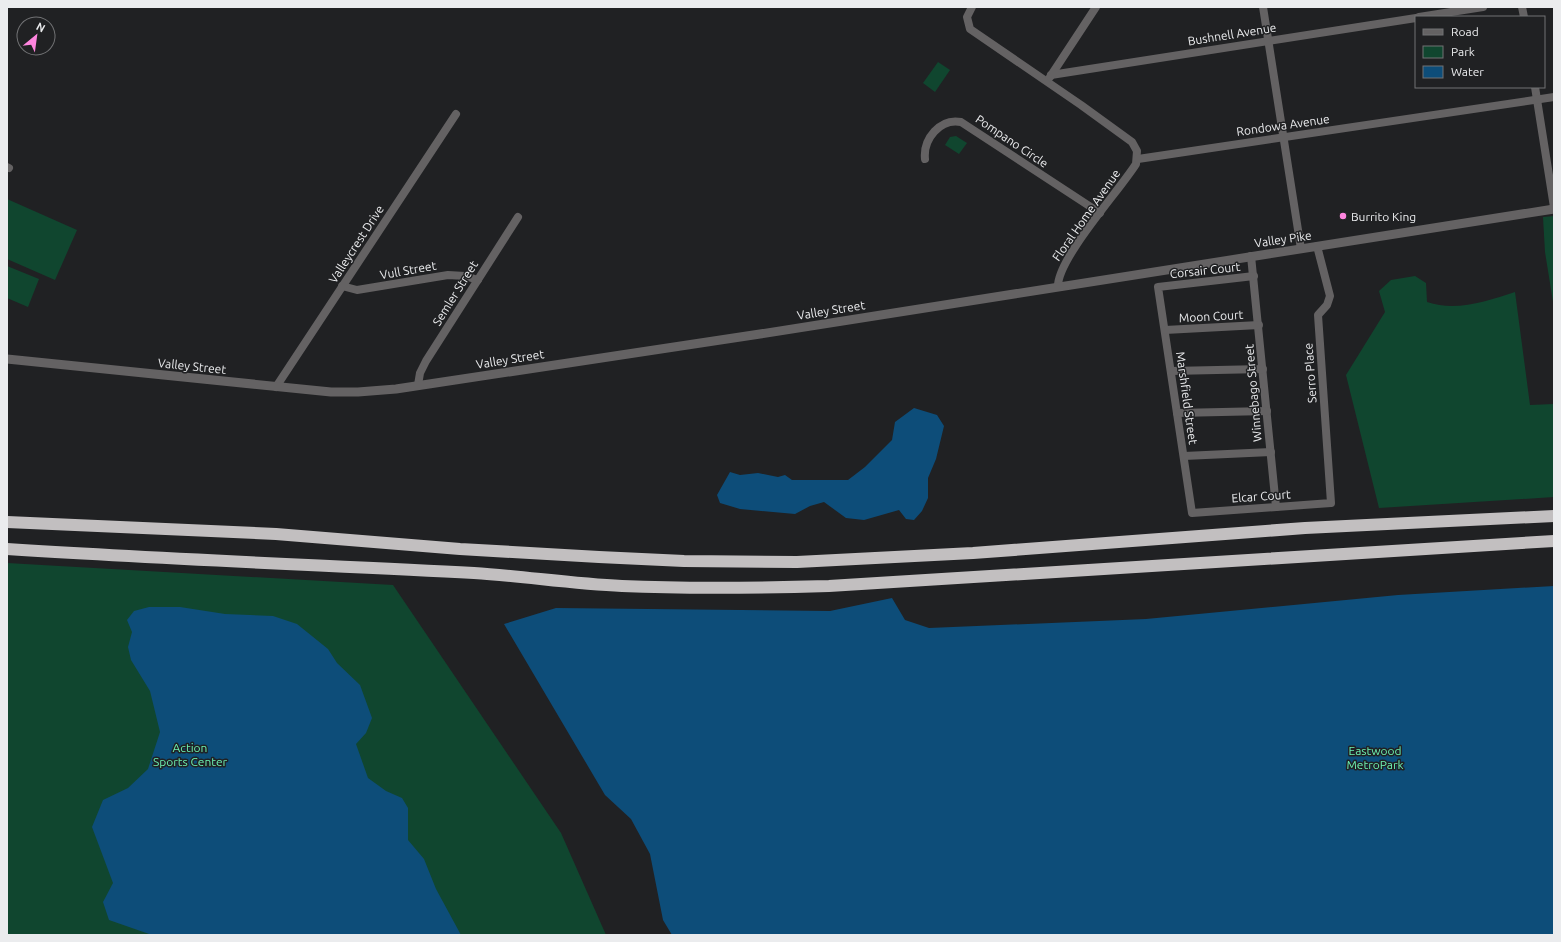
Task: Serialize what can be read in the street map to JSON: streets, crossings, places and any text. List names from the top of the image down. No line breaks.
{"streets":{"street":["Bushnell Avenue","Rondowa Avenue","Pompano Circle","Floral Home Avenue","Valley Pike","Valleycrest Drive","Vull Street","Corsair Court","Semler Street","Valley Street","Moon Court","Serro Place","Winnebago Street","Marshfield Street","Elcar Court"]},"crossings":[["Rondowa Avenue","Floral Home Avenue"],["Pompano Circle","Floral Home Avenue"],["Floral Home Avenue","Valley Pike"],["Valley Pike","Valley Street"],["Valley Pike","Serro Place"],["Valley Pike","Winnebago Street"],["Valleycrest Drive","Vull Street"],["Valleycrest Drive","Valley Street"],["Vull Street","Semler Street"],["Corsair Court","Winnebago Street"],["Corsair Court","Marshfield Street"],["Semler Street","Valley Street"],["Moon Court","Winnebago Street"],["Moon Court","Marshfield Street"],["Serro Place","Elcar Court"],["Winnebago Street","Elcar Court"],["Marshfield Street","Elcar Court"]],"parks":["Action Sports Center","Eastwood MetroPark"],"places":["Burrito King"],"legend":["Road","Park","Water"],"north":"top right"}
